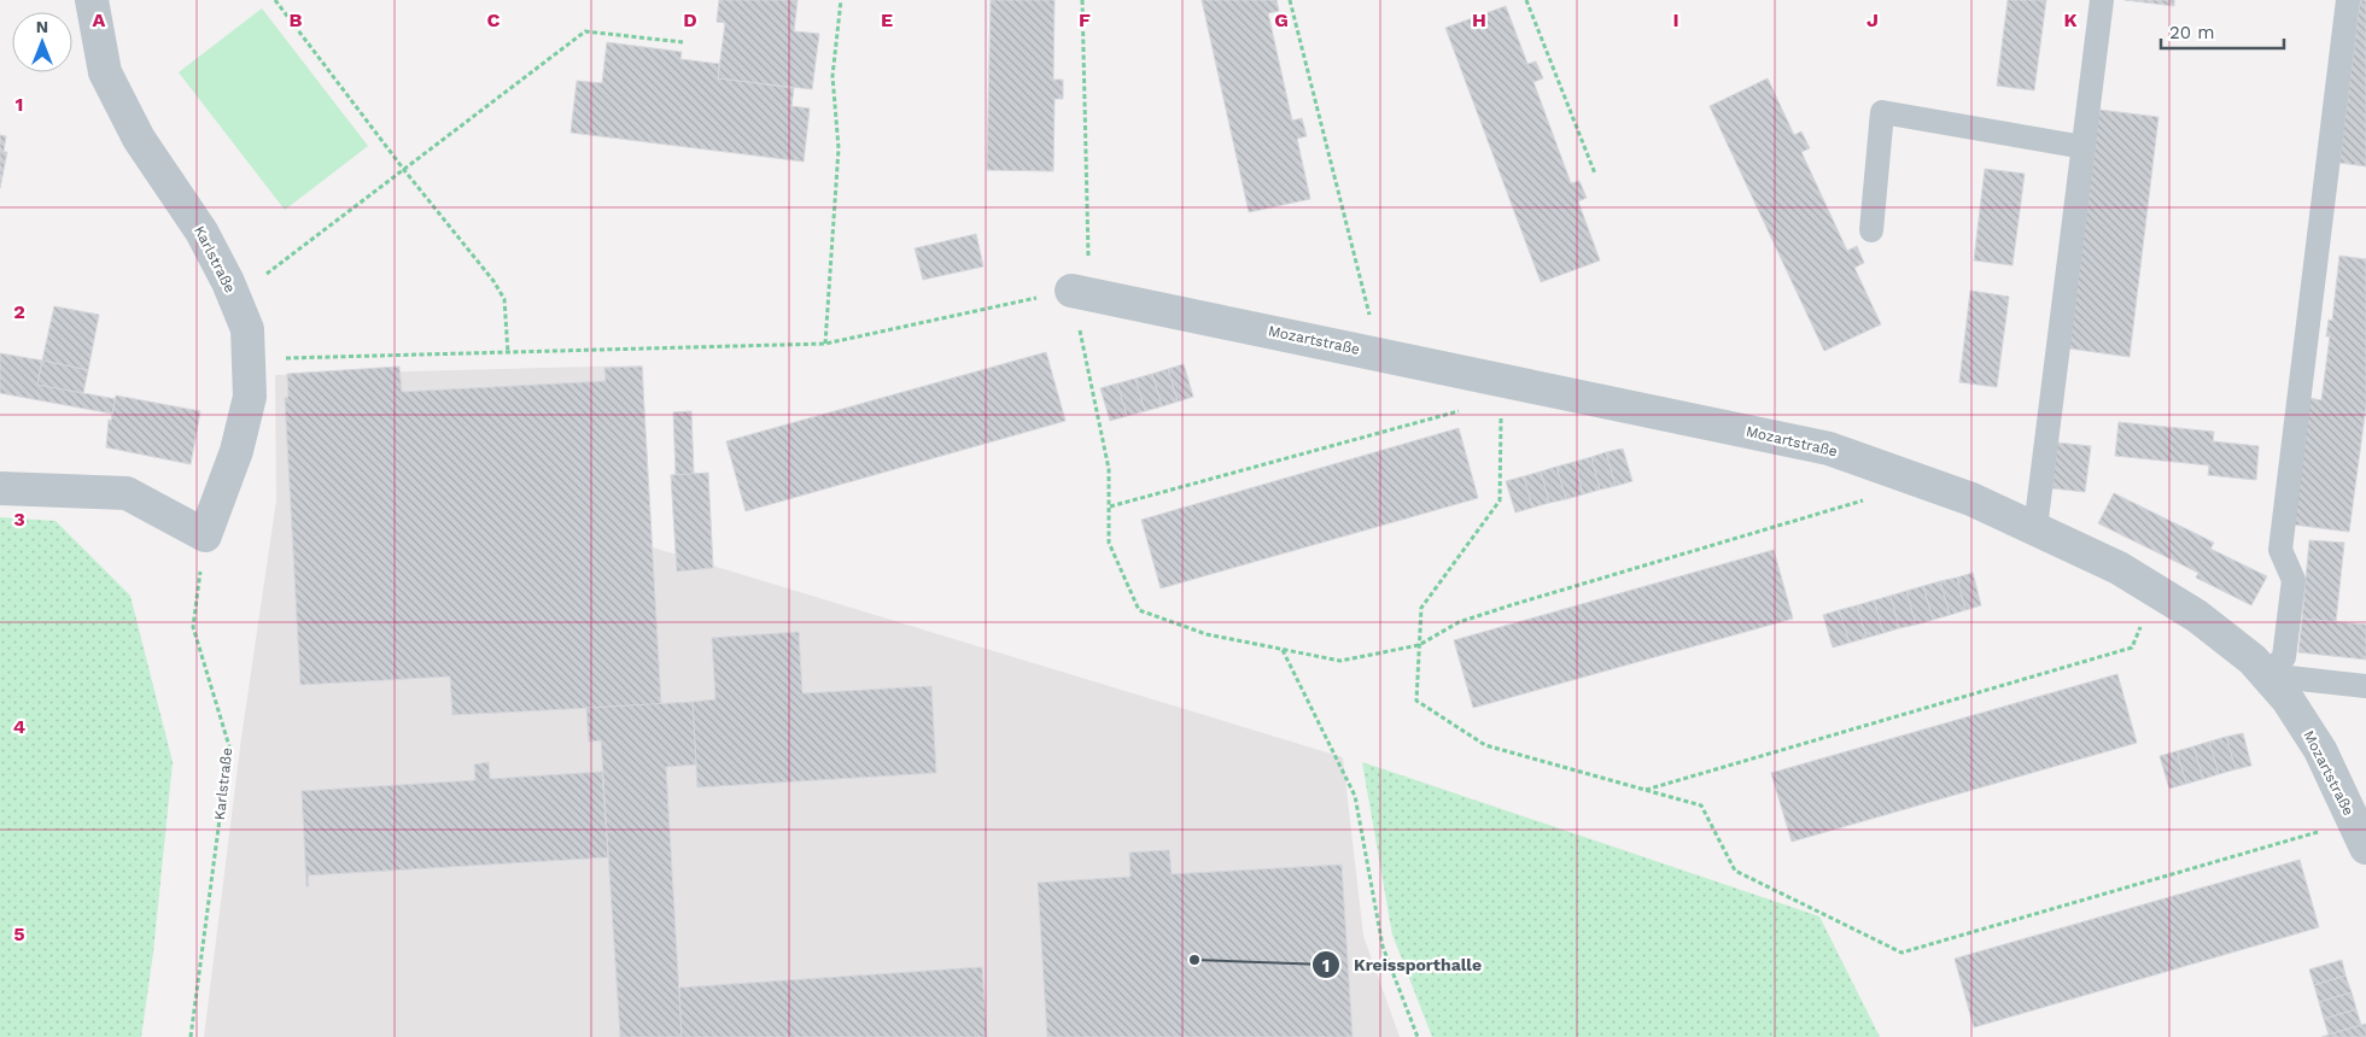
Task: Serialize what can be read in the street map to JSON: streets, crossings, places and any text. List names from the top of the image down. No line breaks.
{"streets":{"street":["Karlstraße","Mozartstraße"]},"places":["Kreissporthalle"],"scale_bar":"20 m","north":"top","grid":{"columns":["A","B","C","D","E","F","G","H","I","J","K"],"rows":["1","2","3","4","5"]}}
